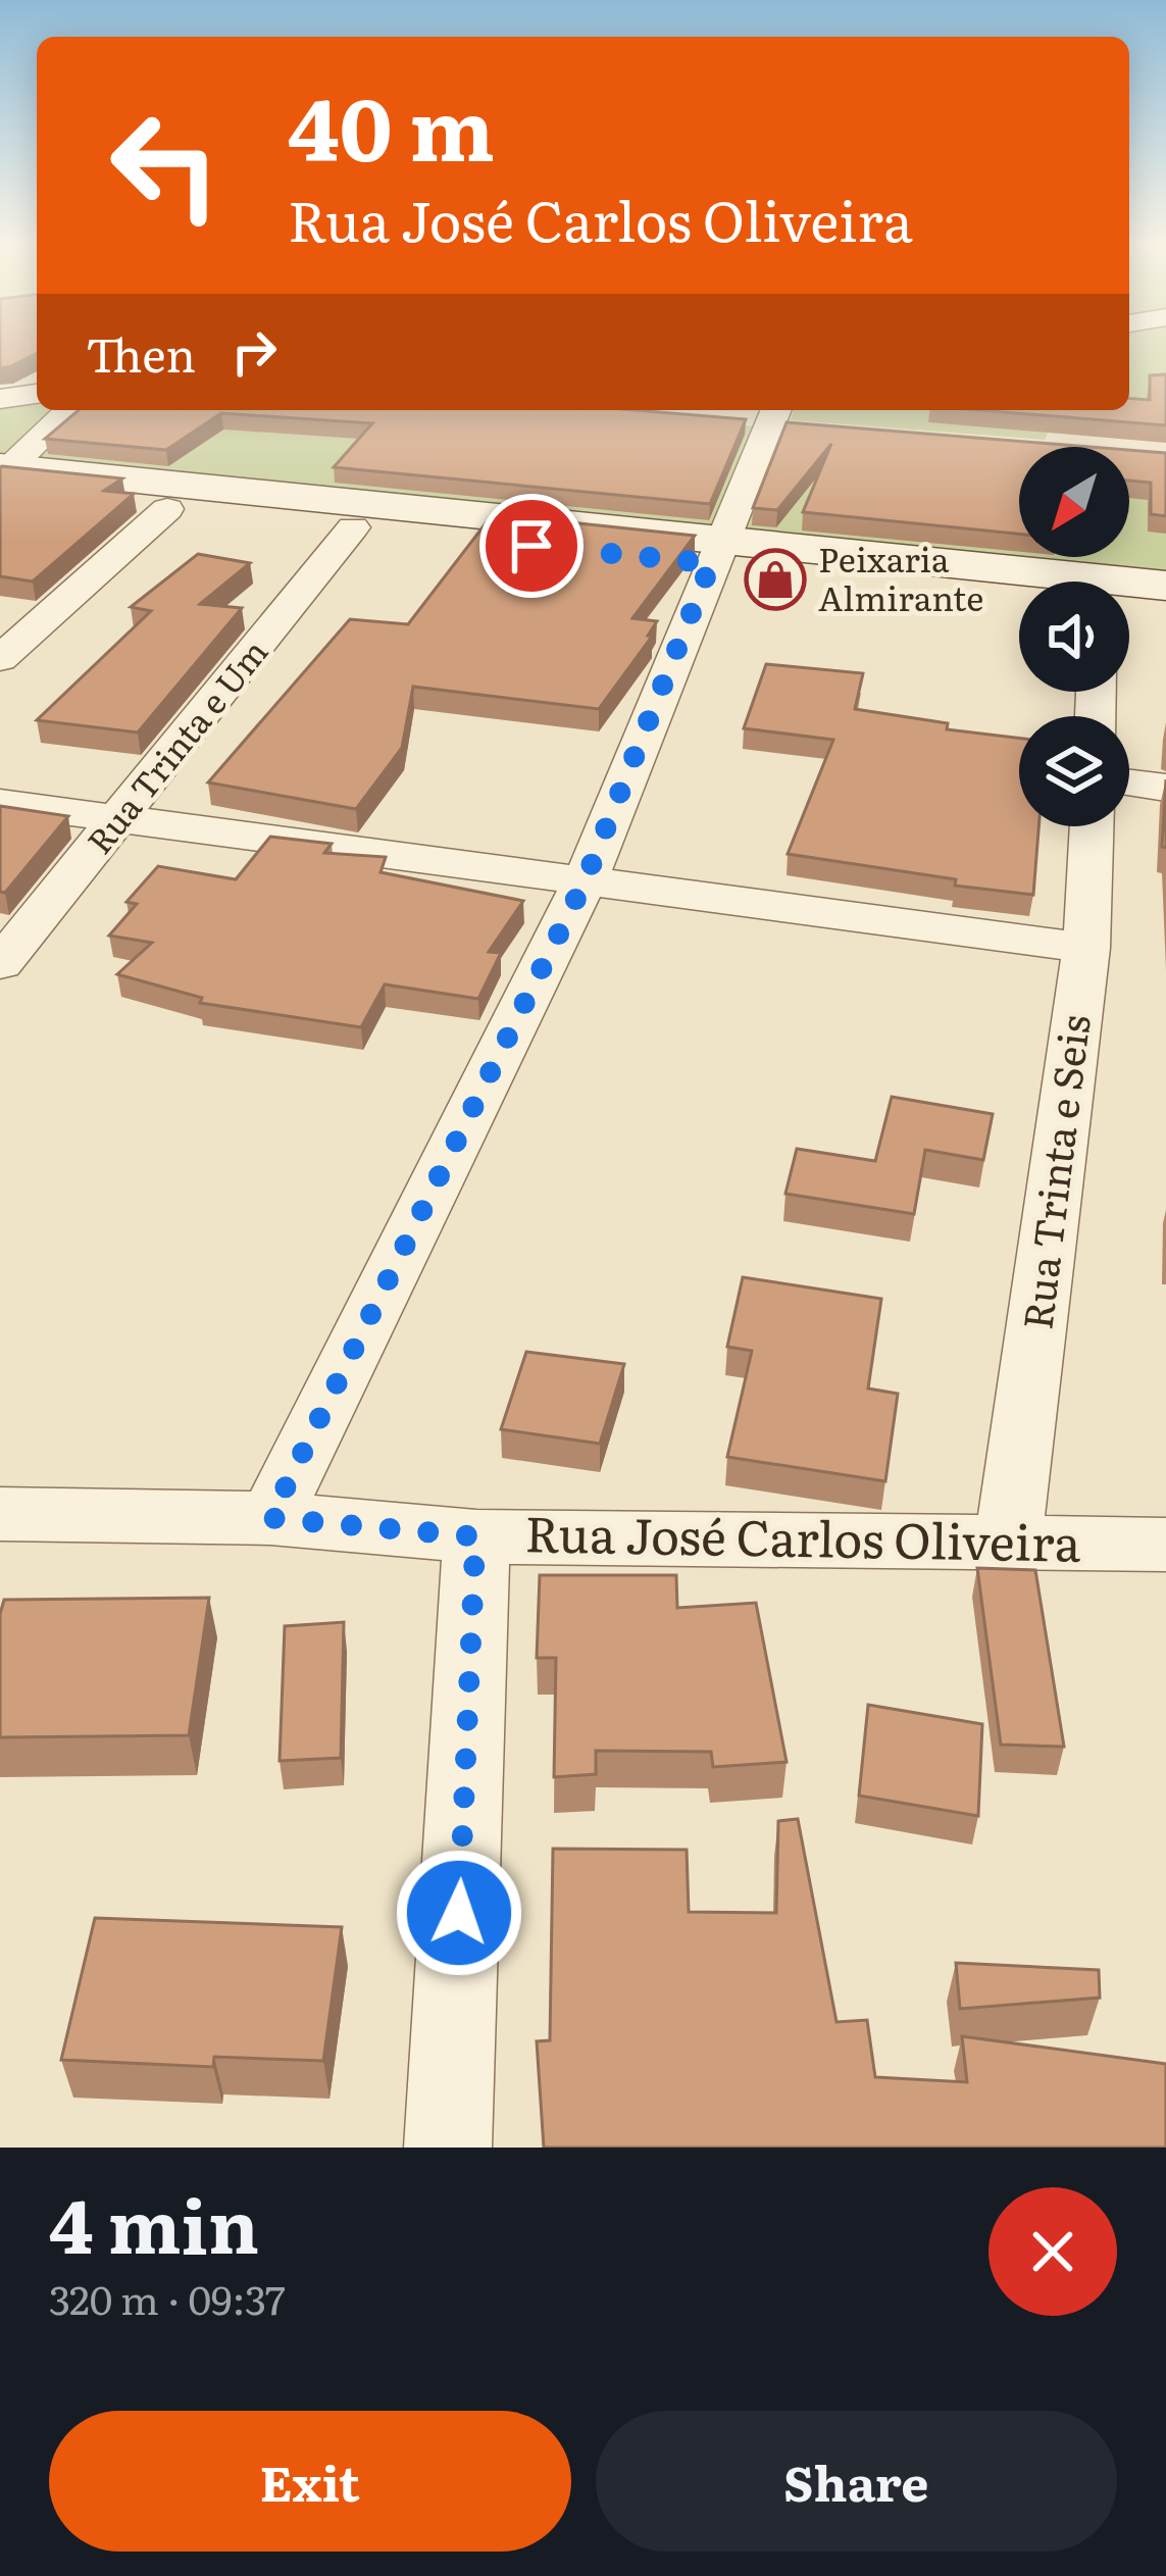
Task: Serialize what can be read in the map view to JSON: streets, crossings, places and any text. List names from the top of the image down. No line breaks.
{"streets":{"street":["Rua Trinta e Um","Rua Trinta e Seis","Rua José Carlos Oliveira"]},"crossings":[["Rua Trinta e Seis","Rua José Carlos Oliveira"]],"places":{"shop":["Peixaria Almirante"]},"north":"bottom left","page":{"turn":["40 m","Rua José Carlos Oliveira"],"then":"Then","heading":["4 min","320 m · 09:37"],"buttons":["Exit","Share"]}}
